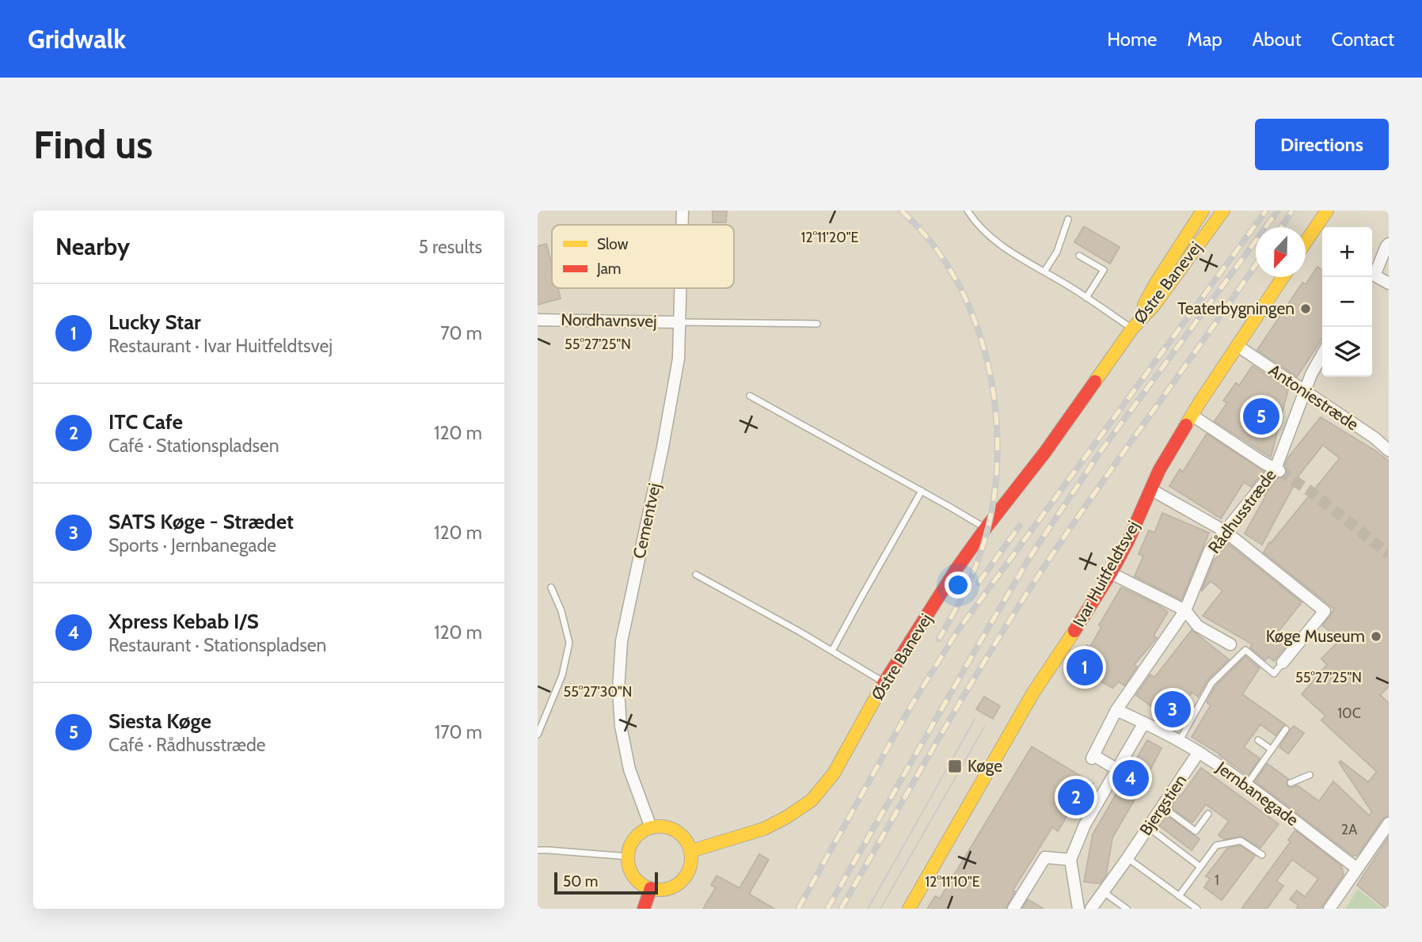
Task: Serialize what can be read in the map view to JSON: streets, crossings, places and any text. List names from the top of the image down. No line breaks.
{"streets":{"street":["Østre Banevej","Nordhavnsvej","Antoniestræde","Rådhusstræde","Cementvej","Ivar Huitfeldtsvej","Jernbanegade","Bjergstien"]},"crossings":[["Østre Banevej","Cementvej"],["Nordhavnsvej","Cementvej"],["Antoniestræde","Rådhusstræde"],["Antoniestræde","Ivar Huitfeldtsvej"],["Rådhusstræde","Jernbanegade"],["Jernbanegade","Bjergstien"]],"places":{"other":["Teaterbygningen","Køge Museum"],"transit":["Køge"]},"house_numbers":["10C","2A","1"],"legend":["Slow","Jam"],"scale_bar":"50 m","north":"bottom","page":{"header":"Gridwalk","nav":["Home","Map","About","Contact"],"buttons":"Directions","title":"Find us","heading":["Nearby","5 results"],"map_buttons":["+","−"],"list":[{"mark":"1","name":"Lucky Star","note":"Restaurant · Ivar Huitfeldtsvej","value":"70 m"},{"mark":"2","name":"ITC Cafe","note":"Café · Stationspladsen","value":"120 m"},{"mark":"3","name":"SATS Køge - Strædet","note":"Sports · Jernbanegade","value":"120 m"},{"mark":"4","name":"Xpress Kebab I/S","note":"Restaurant · Stationspladsen","value":"120 m"},{"mark":"5","name":"Siesta Køge","note":"Café · Rådhusstræde","value":"170 m"}],"pins":["5","1","3","4","2"],"scale":"50 m"},"coordinates":["12°11'20\"E","55°27'25\"N","55°27'30\"N","12°11'10\"E"]}
